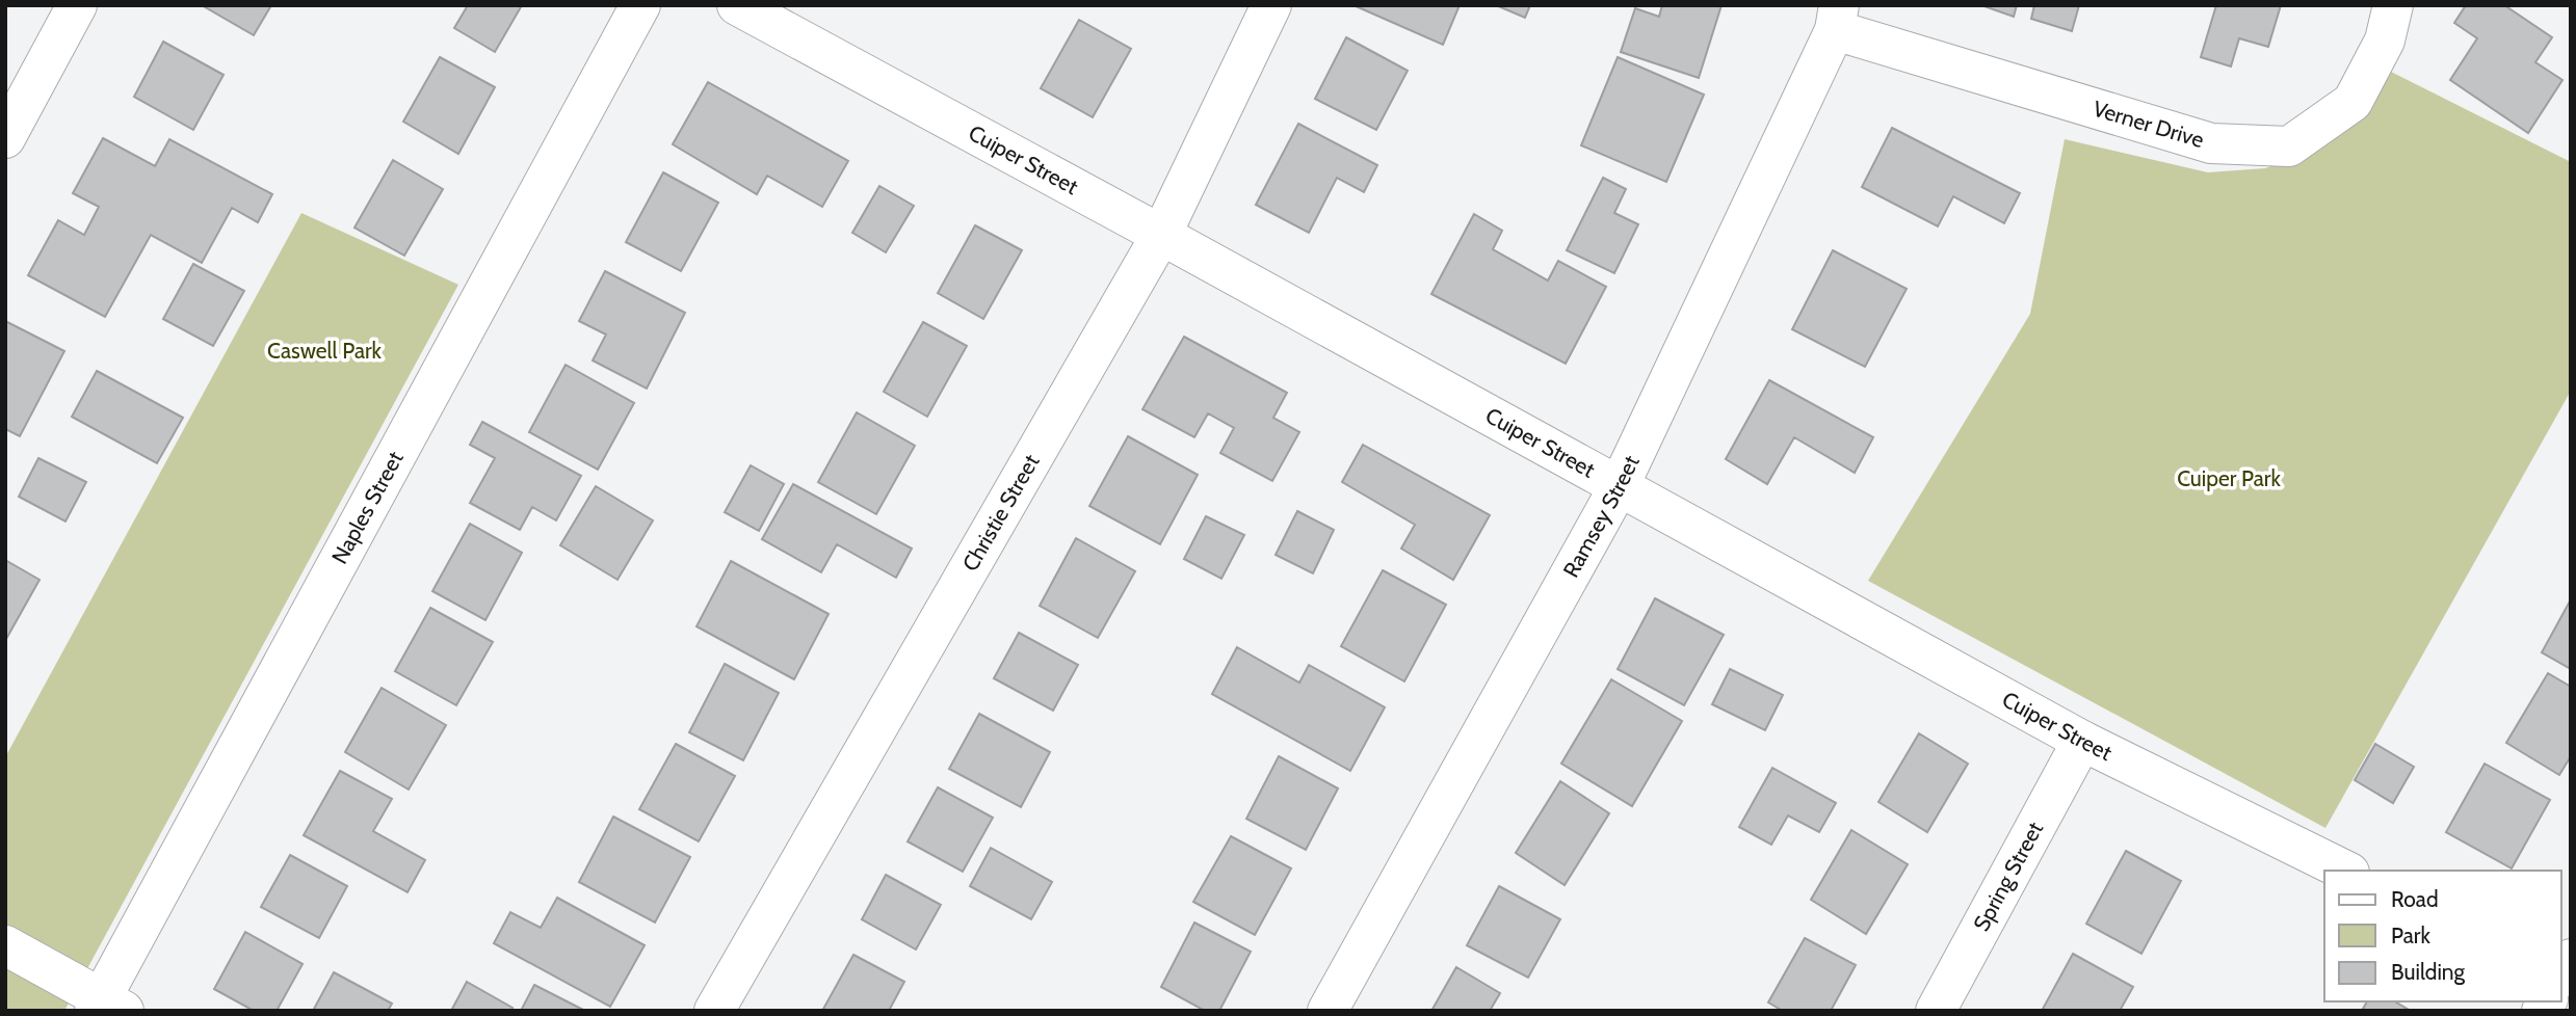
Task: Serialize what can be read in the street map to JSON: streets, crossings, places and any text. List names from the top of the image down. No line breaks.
{"streets":{"street":["Verner Drive","Cuiper Street","Naples Street","Christie Street","Ramsey Street","Spring Street"]},"crossings":[["Verner Drive","Ramsey Street"],["Cuiper Street","Christie Street"],["Cuiper Street","Ramsey Street"],["Cuiper Street","Spring Street"]],"parks":["Caswell Park","Cuiper Park"],"legend":["Road","Park","Building"]}
